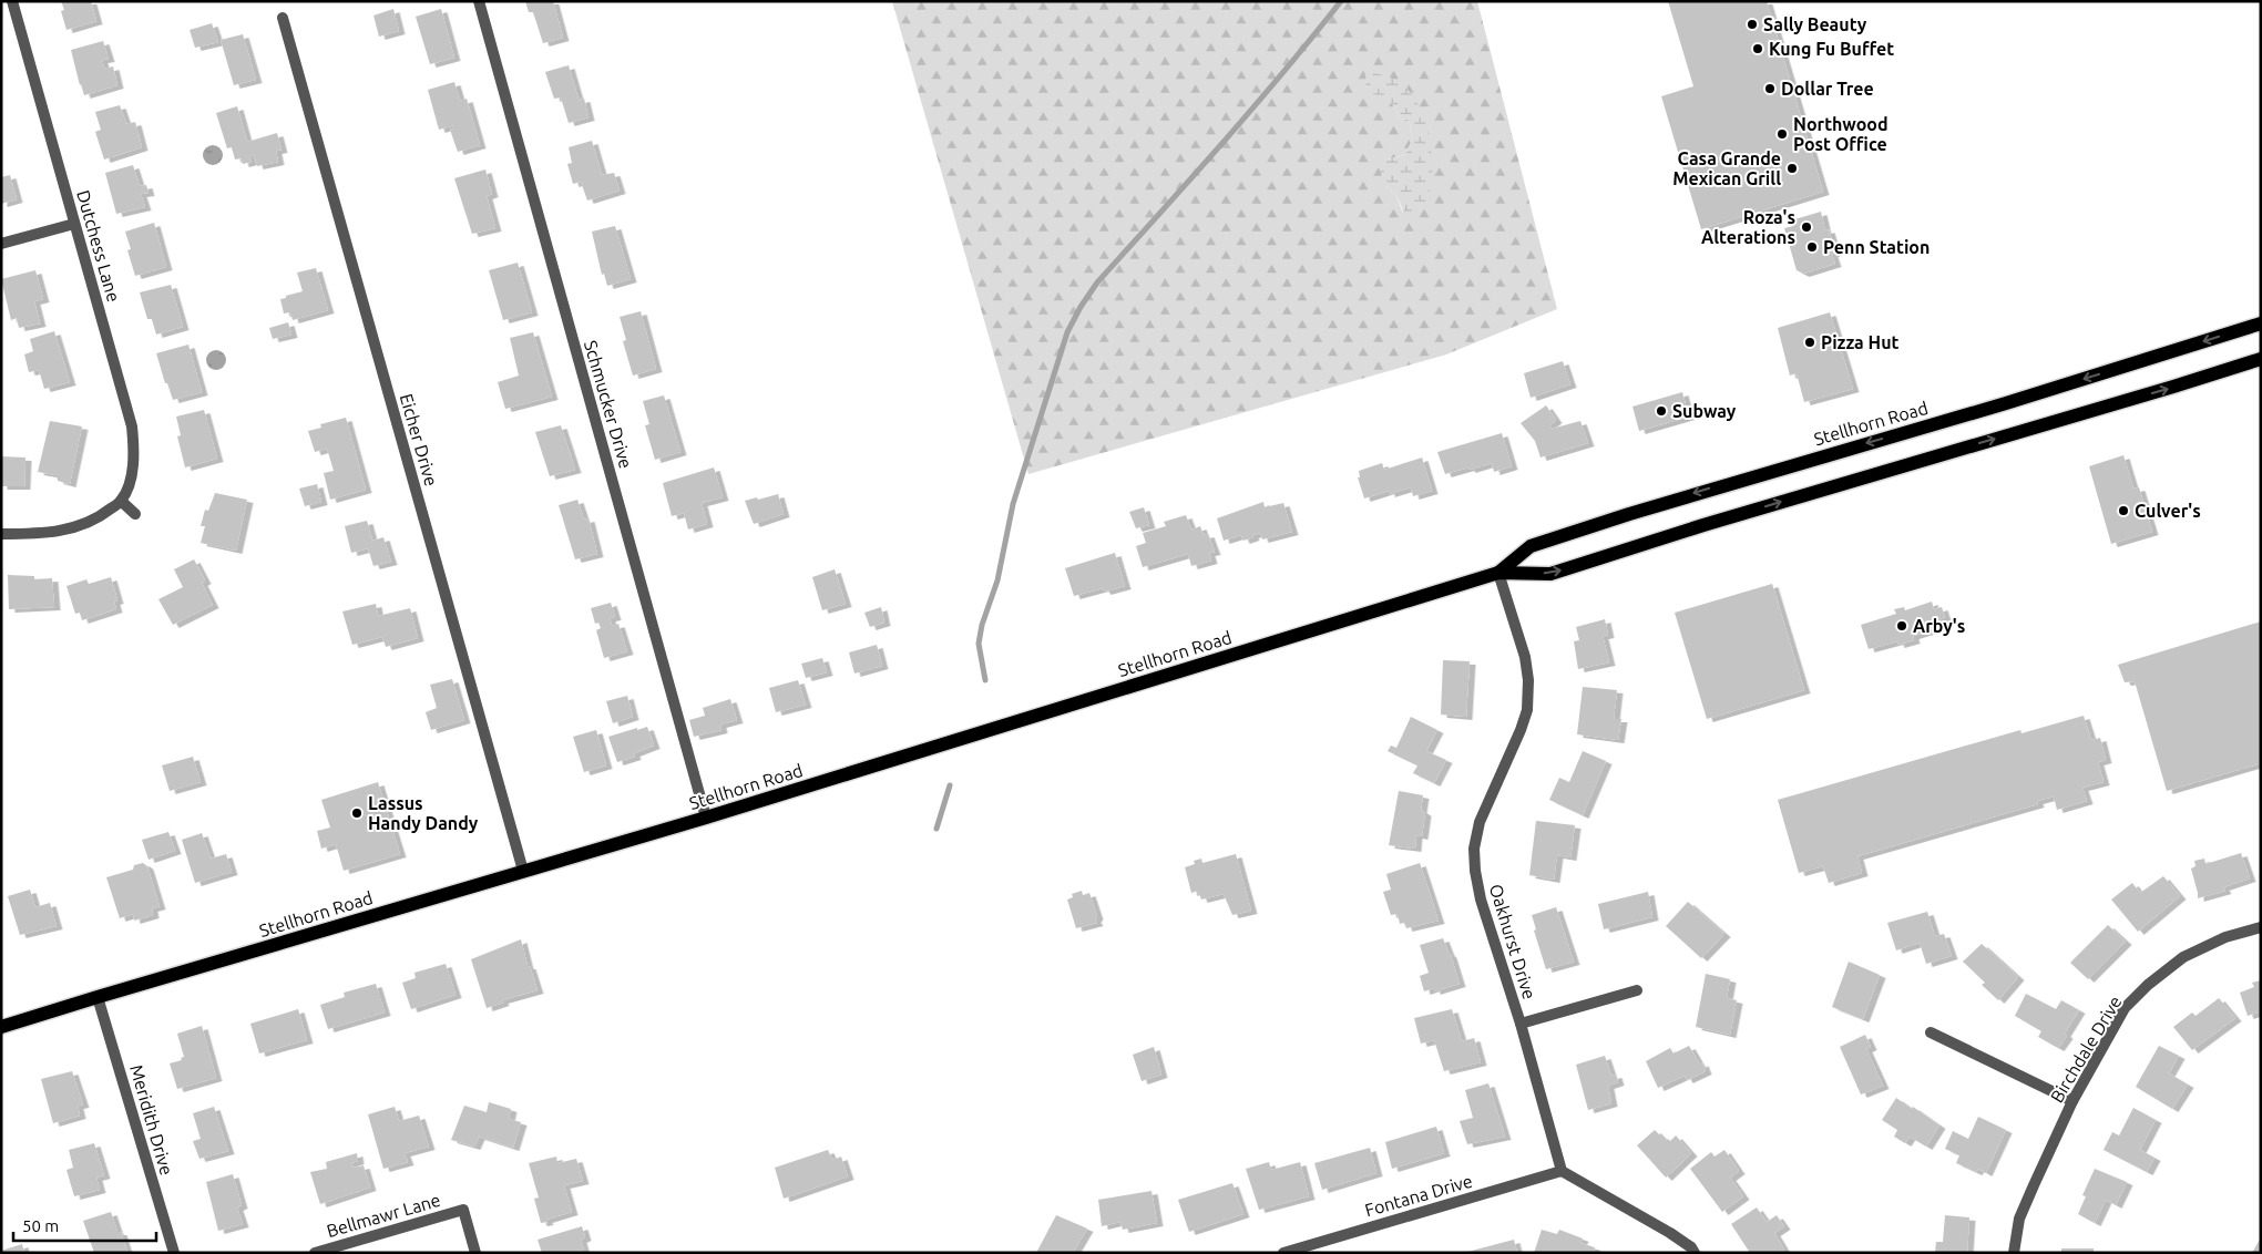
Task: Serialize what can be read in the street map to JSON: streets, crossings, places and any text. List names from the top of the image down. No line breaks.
{"streets":{"main road":["Stellhorn Road"],"street":["Dutchess Lane","Schmucker Drive","Eicher Drive","Oakhurst Drive","Birchdale Drive","Meridith Drive","Fontana Drive","Bellmawr Lane"]},"crossings":[["Schmucker Drive","Stellhorn Road"],["Stellhorn Road","Eicher Drive"],["Stellhorn Road","Oakhurst Drive"],["Stellhorn Road","Meridith Drive"],["Oakhurst Drive","Fontana Drive"]],"places":["Sally Beauty","Kung Fu Buffet","Dollar Tree","Northwood Post Office","Casa Grande Mexican Grill","Roza's Alterations","Penn Station","Pizza Hut","Subway","Culver's","Arby's","Lassus Handy Dandy"],"scale_bar":"50 m"}
